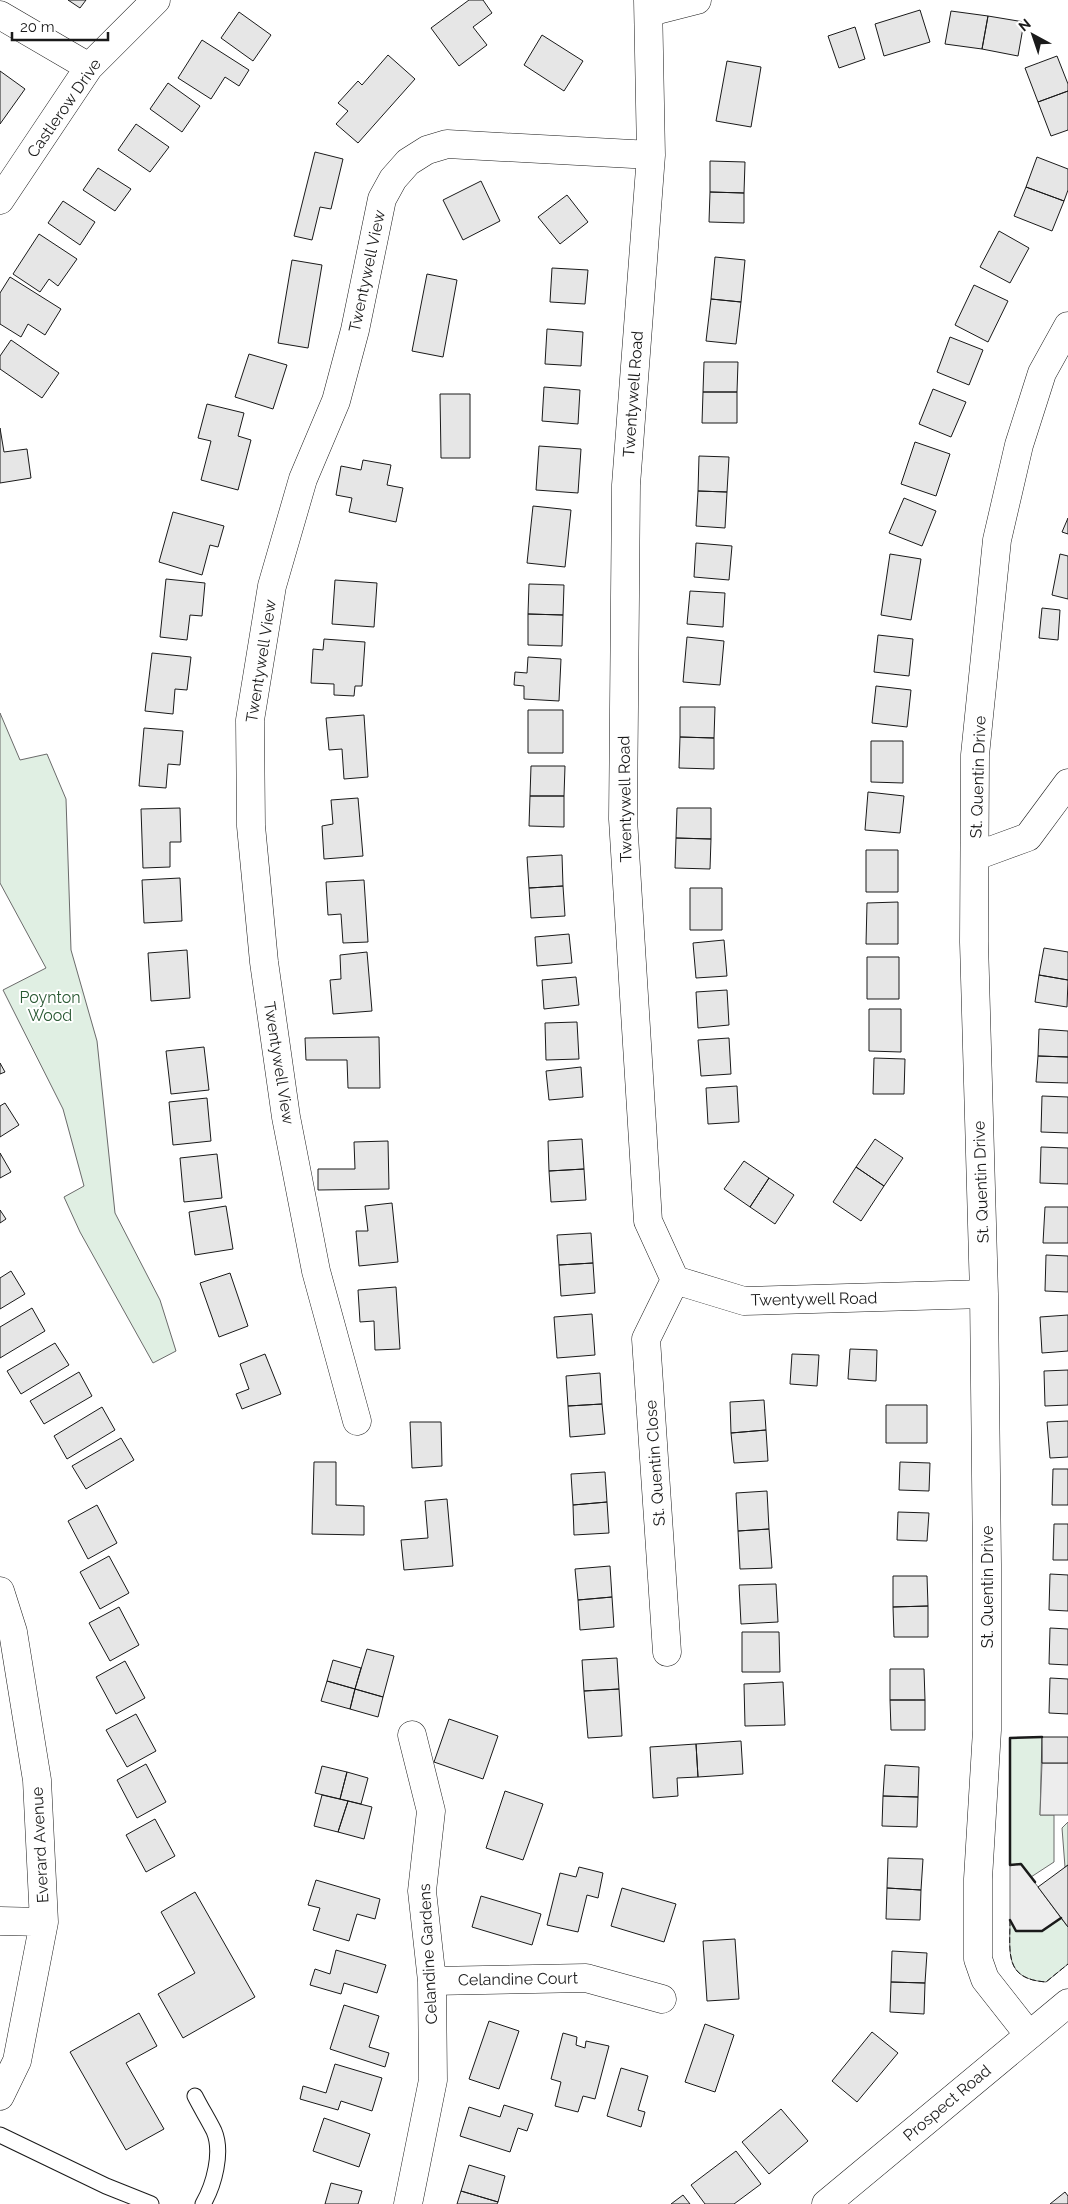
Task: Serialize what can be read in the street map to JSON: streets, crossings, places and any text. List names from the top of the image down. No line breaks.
{"streets":{"street":["Castlerow Drive","Twentywell View","Twentywell Road","St. Quentin Drive","St. Quentin Close","Everard Avenue","Celandine Gardens","Celandine Court","Prospect Road"]},"crossings":[["Twentywell View","Twentywell Road"],["Twentywell Road","St. Quentin Drive"],["Twentywell Road","St. Quentin Close"],["St. Quentin Drive","Prospect Road"],["Celandine Gardens","Celandine Court"]],"parks":["Poynton Wood"],"scale_bar":"20 m","north":"top left"}
